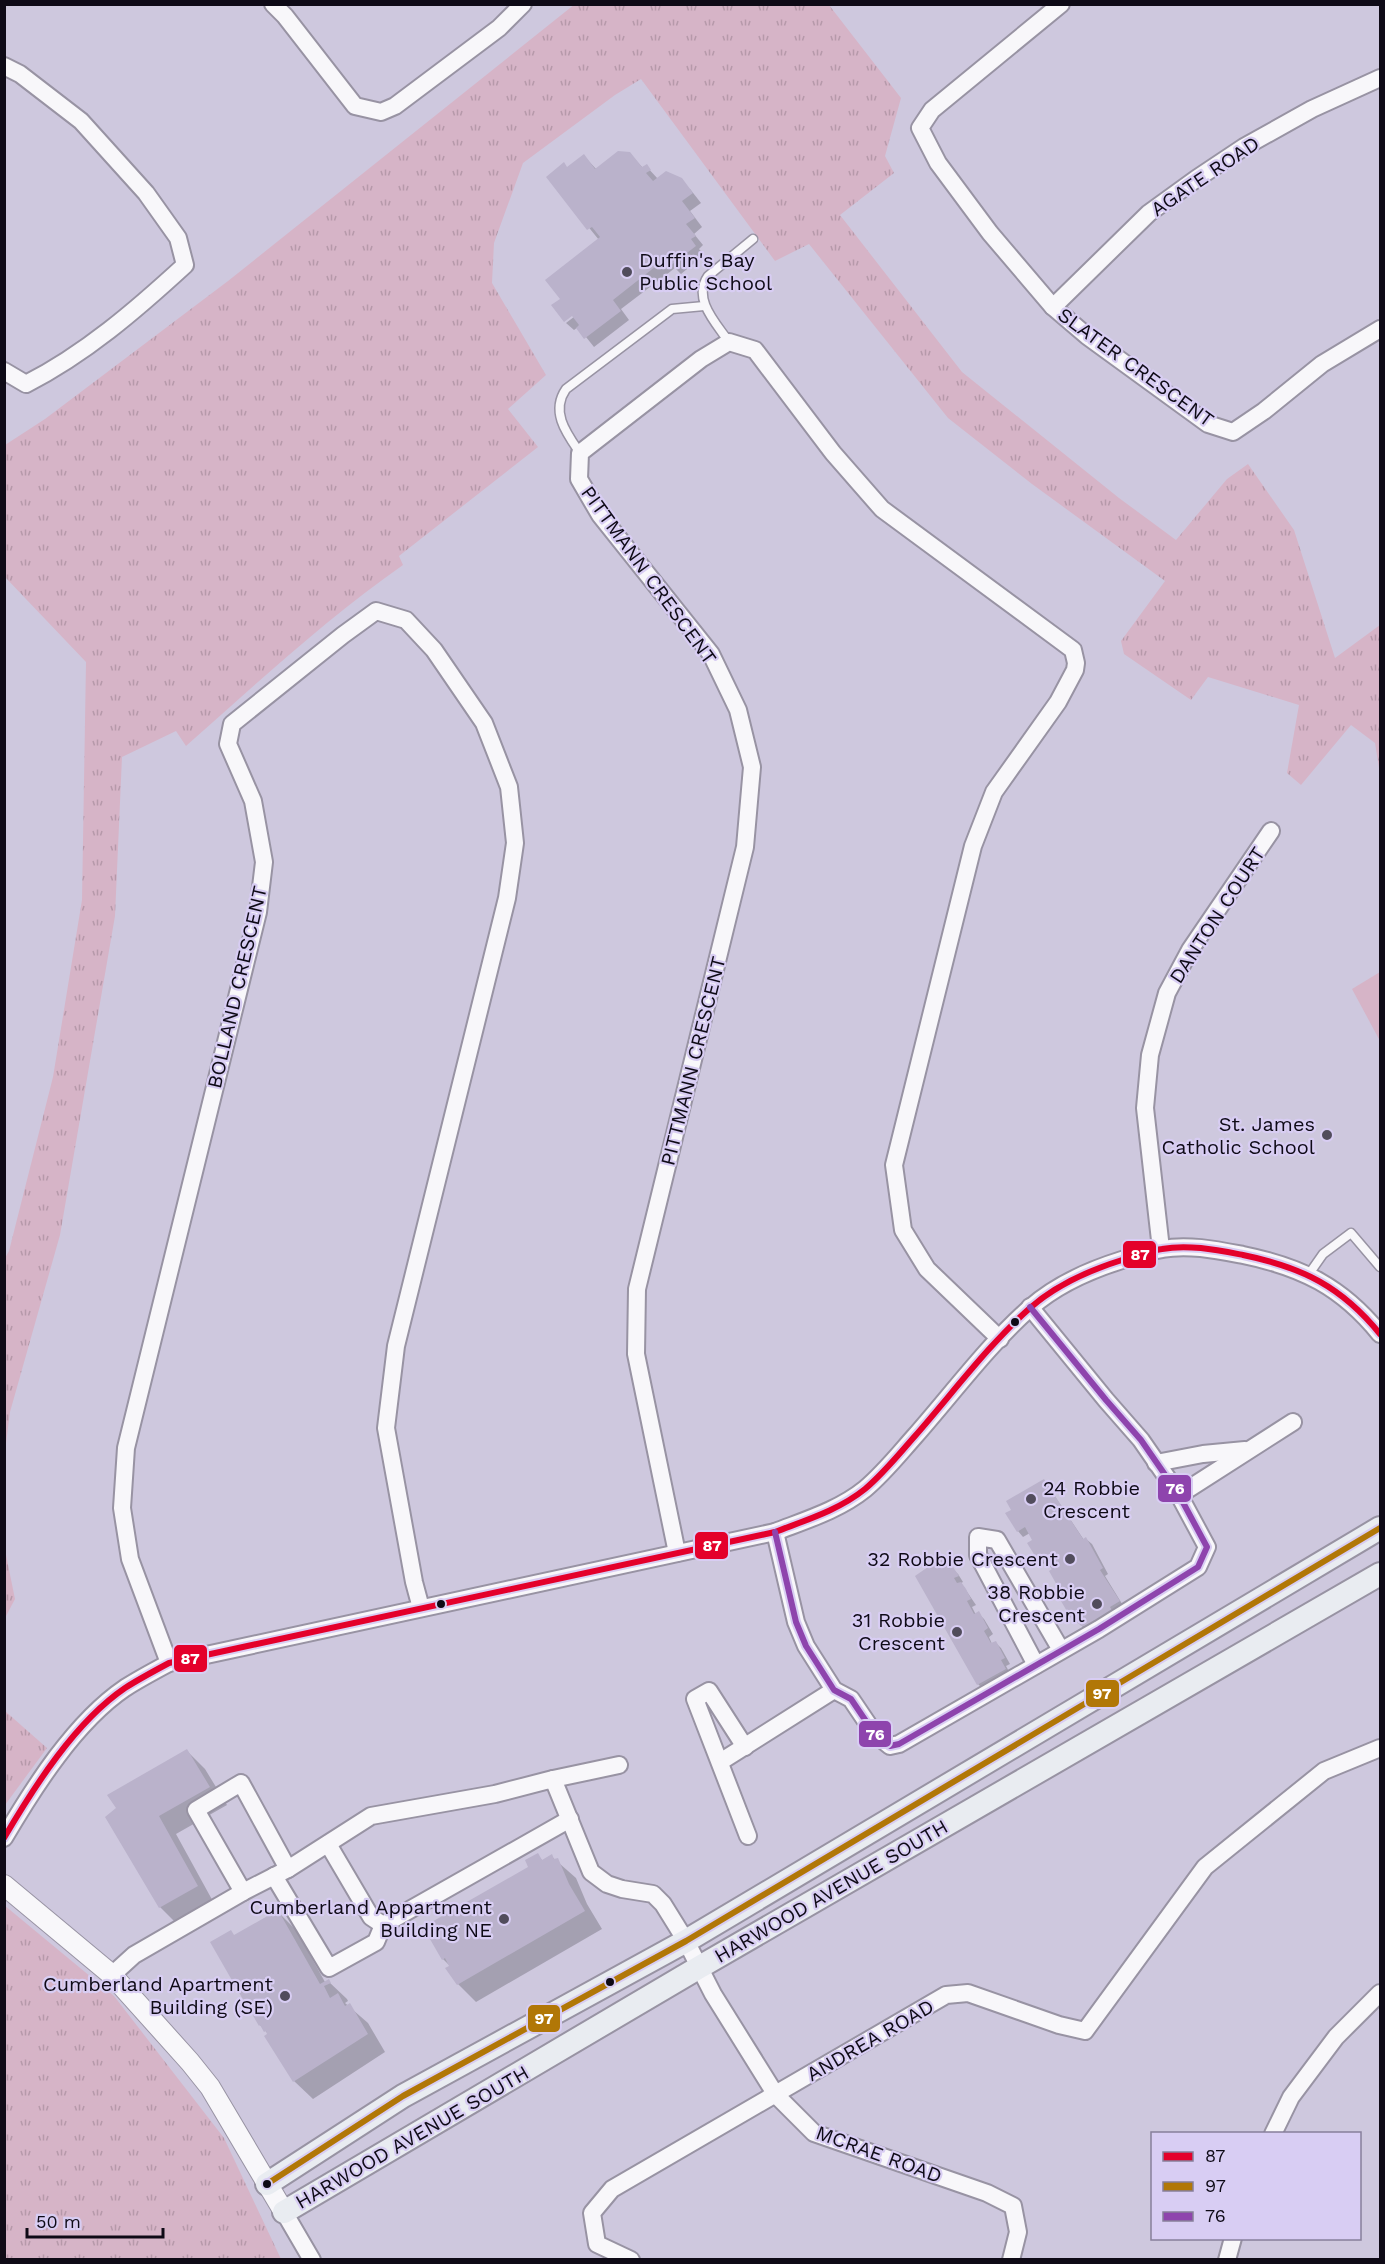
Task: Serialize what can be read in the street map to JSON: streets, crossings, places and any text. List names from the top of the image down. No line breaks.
{"streets":{"main road":["HARWOOD AVENUE SOUTH"],"street":["AGATE ROAD","SLATER CRESCENT","PITTMANN CRESCENT","DANTON COURT","BOLLAND CRESCENT","ANDREA ROAD","MCRAE ROAD"]},"crossings":[["AGATE ROAD","SLATER CRESCENT"],["HARWOOD AVENUE SOUTH","MCRAE ROAD"],["ANDREA ROAD","MCRAE ROAD"]],"places":["Duffin's Bay Public School","St. James Catholic School","24 Robbie Crescent","32 Robbie Crescent","38 Robbie Crescent","31 Robbie Crescent","Cumberland Appartment Building NE","Cumberland Apartment Building (SE)"],"lines":["transit line 87","transit line 76","transit line 97"],"legend":["87","97","76"],"scale_bar":"50 m"}
